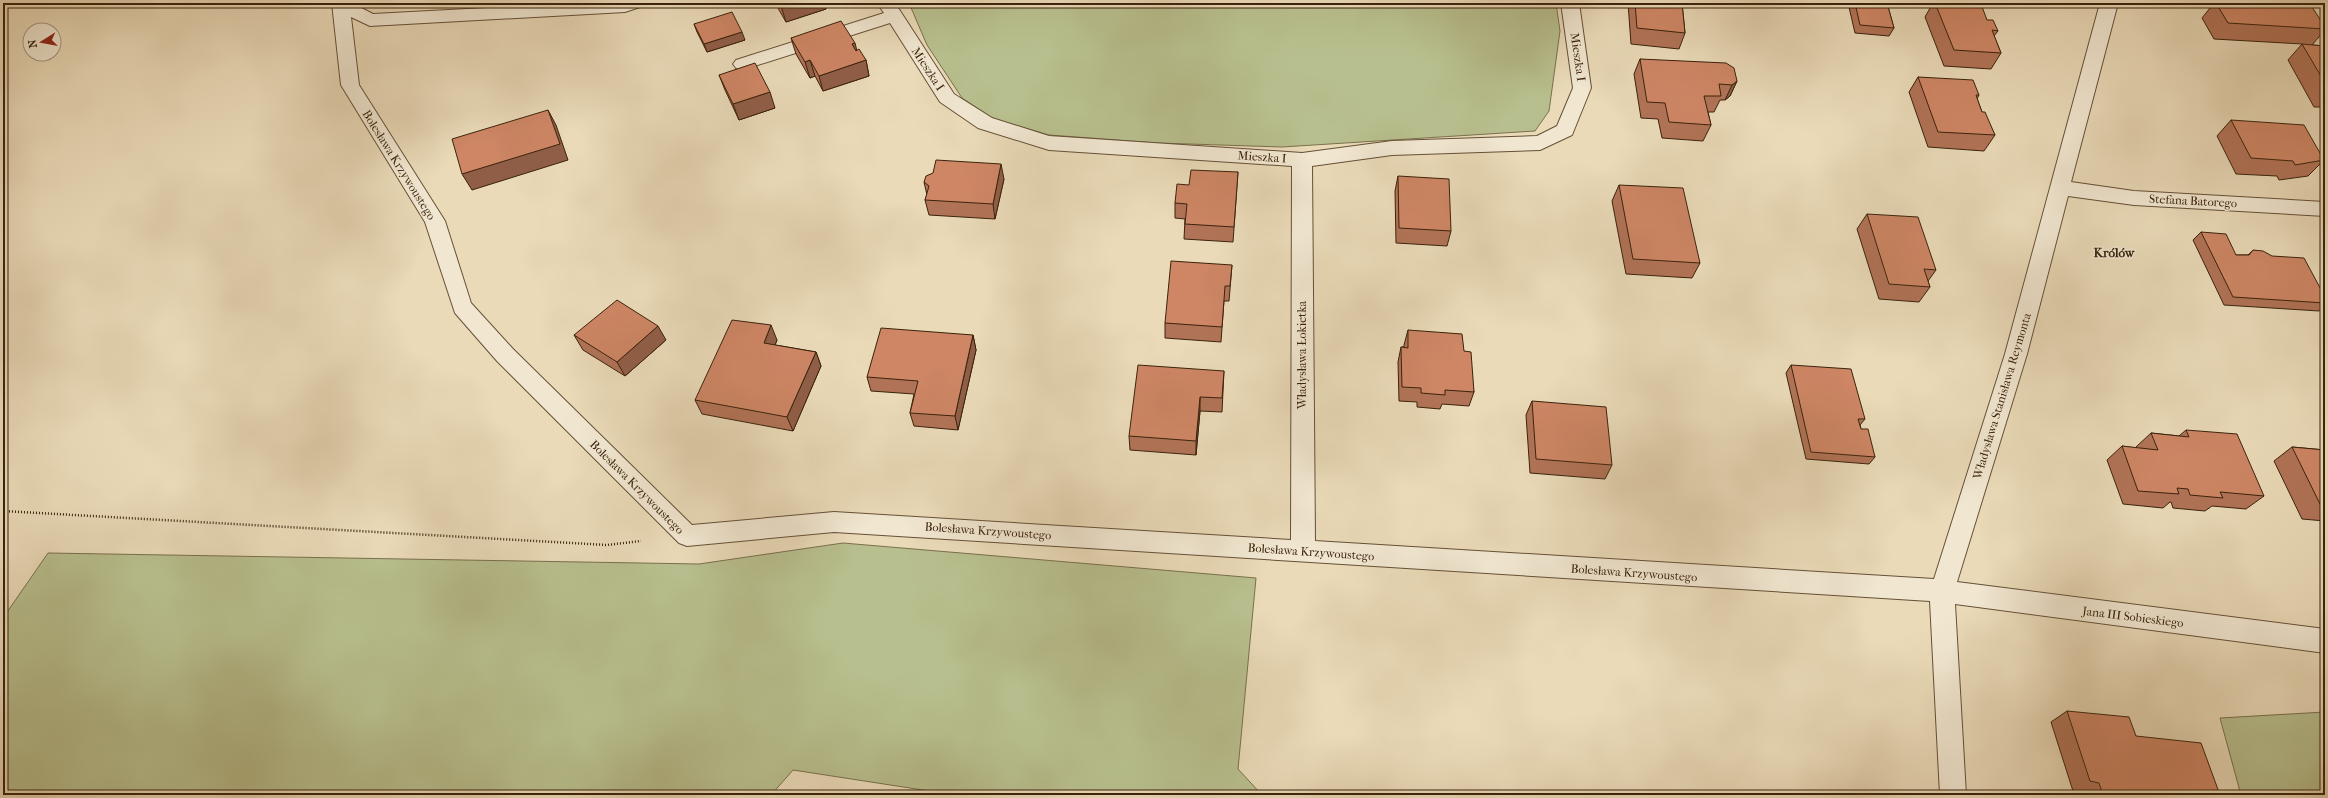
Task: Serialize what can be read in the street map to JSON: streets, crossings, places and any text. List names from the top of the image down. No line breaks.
{"streets":{"street":["Mieszka I","Bolesława Krzywoustego","Stefana Batorego","Władysława Łokietka","Władysława Stanisława Reymonta","Jana III Sobieskiego"]},"crossings":[["Mieszka I","Władysława Łokietka"],["Bolesława Krzywoustego","Władysława Łokietka"],["Bolesława Krzywoustego","Władysława Stanisława Reymonta"],["Bolesława Krzywoustego","Jana III Sobieskiego"],["Stefana Batorego","Władysława Stanisława Reymonta"],["Władysława Stanisława Reymonta","Jana III Sobieskiego"]],"districts":["Królów"],"north":"left"}
